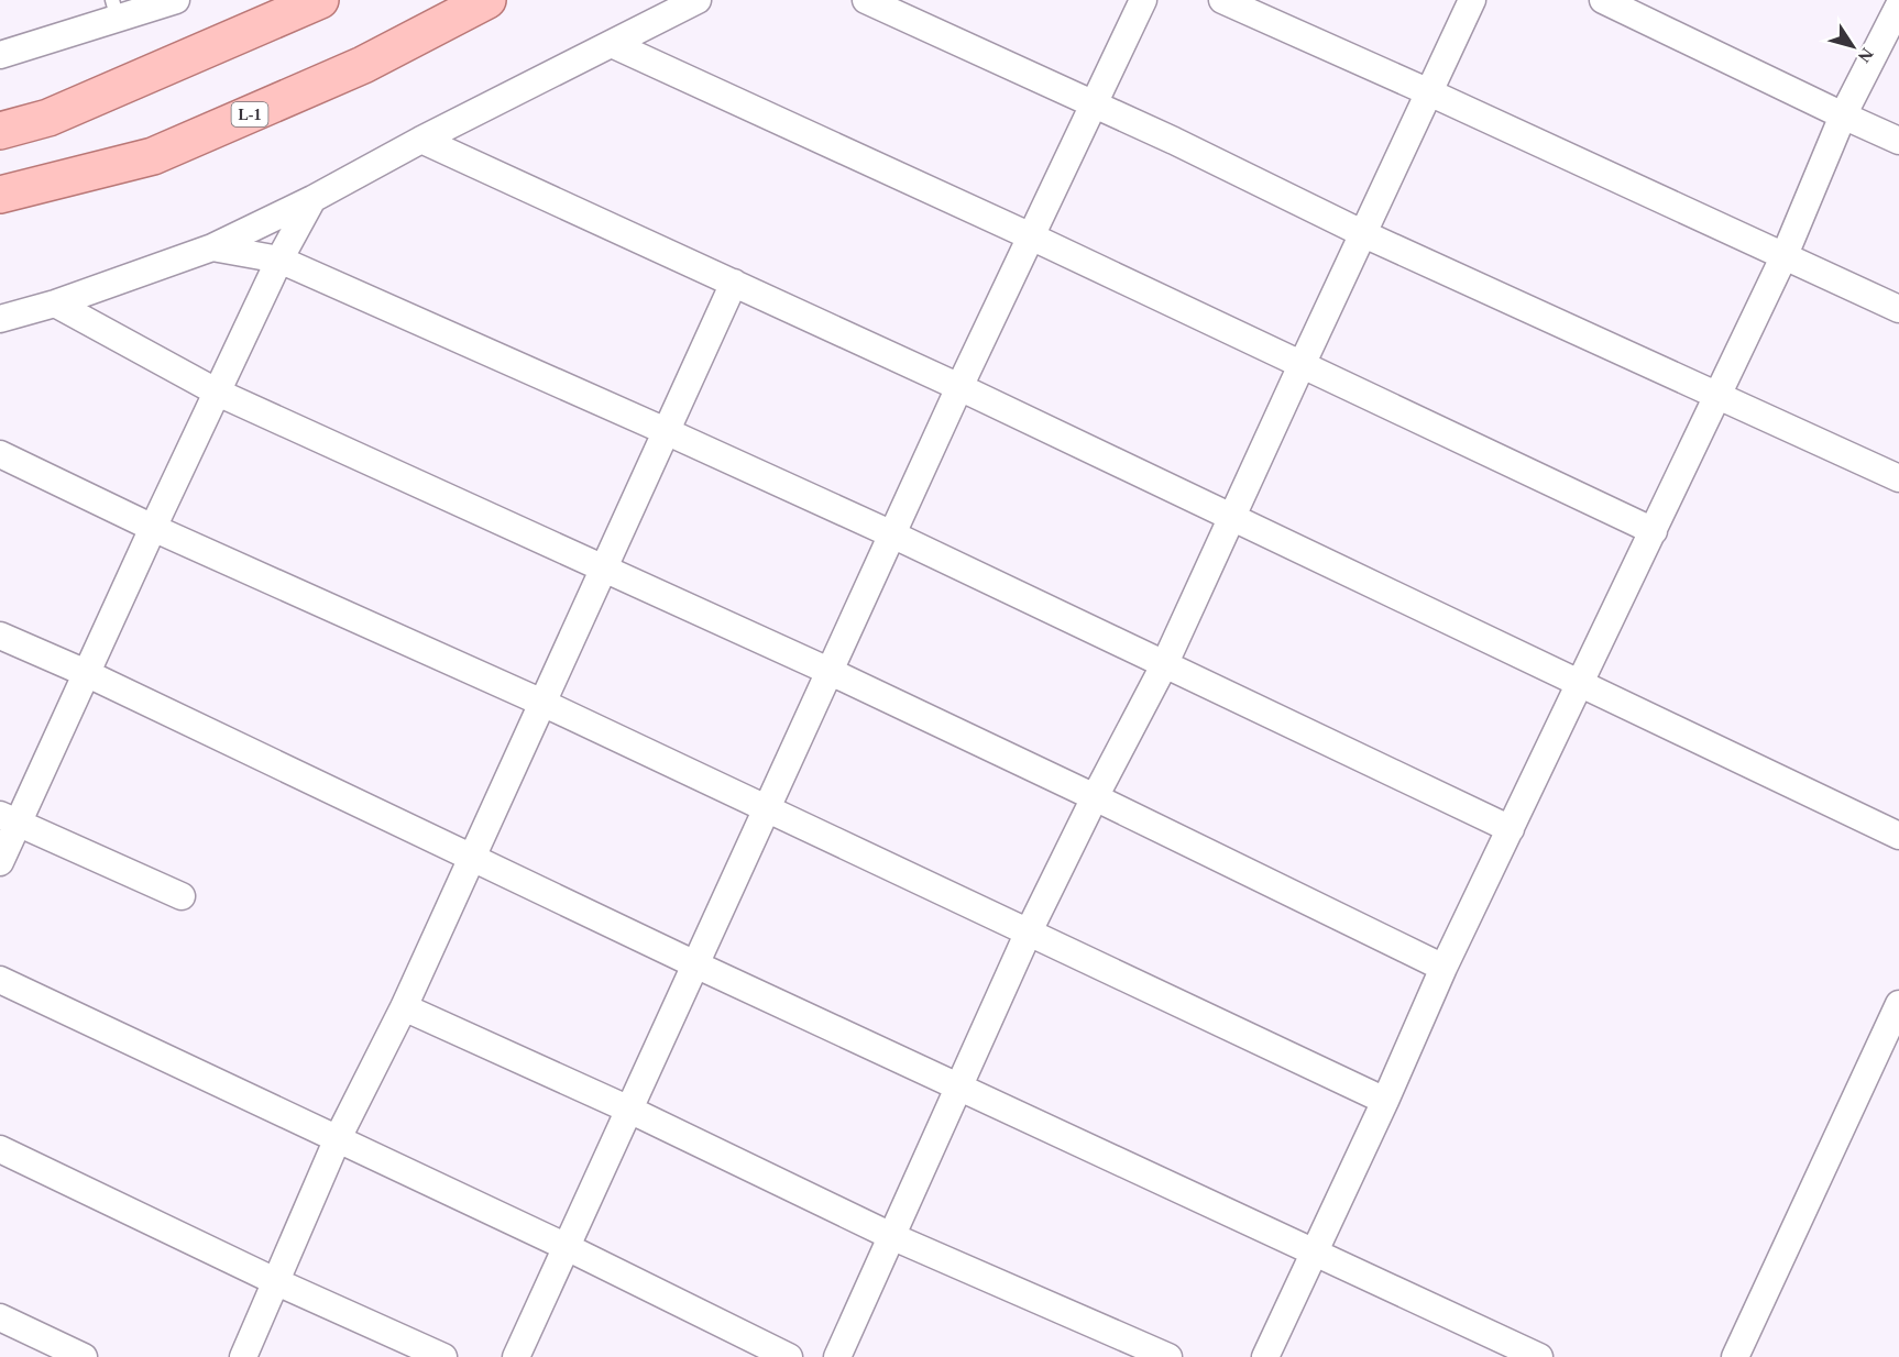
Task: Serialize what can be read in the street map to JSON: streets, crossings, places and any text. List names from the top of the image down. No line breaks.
{"streets":{"main road":["L-1"]},"north":"bottom right"}
